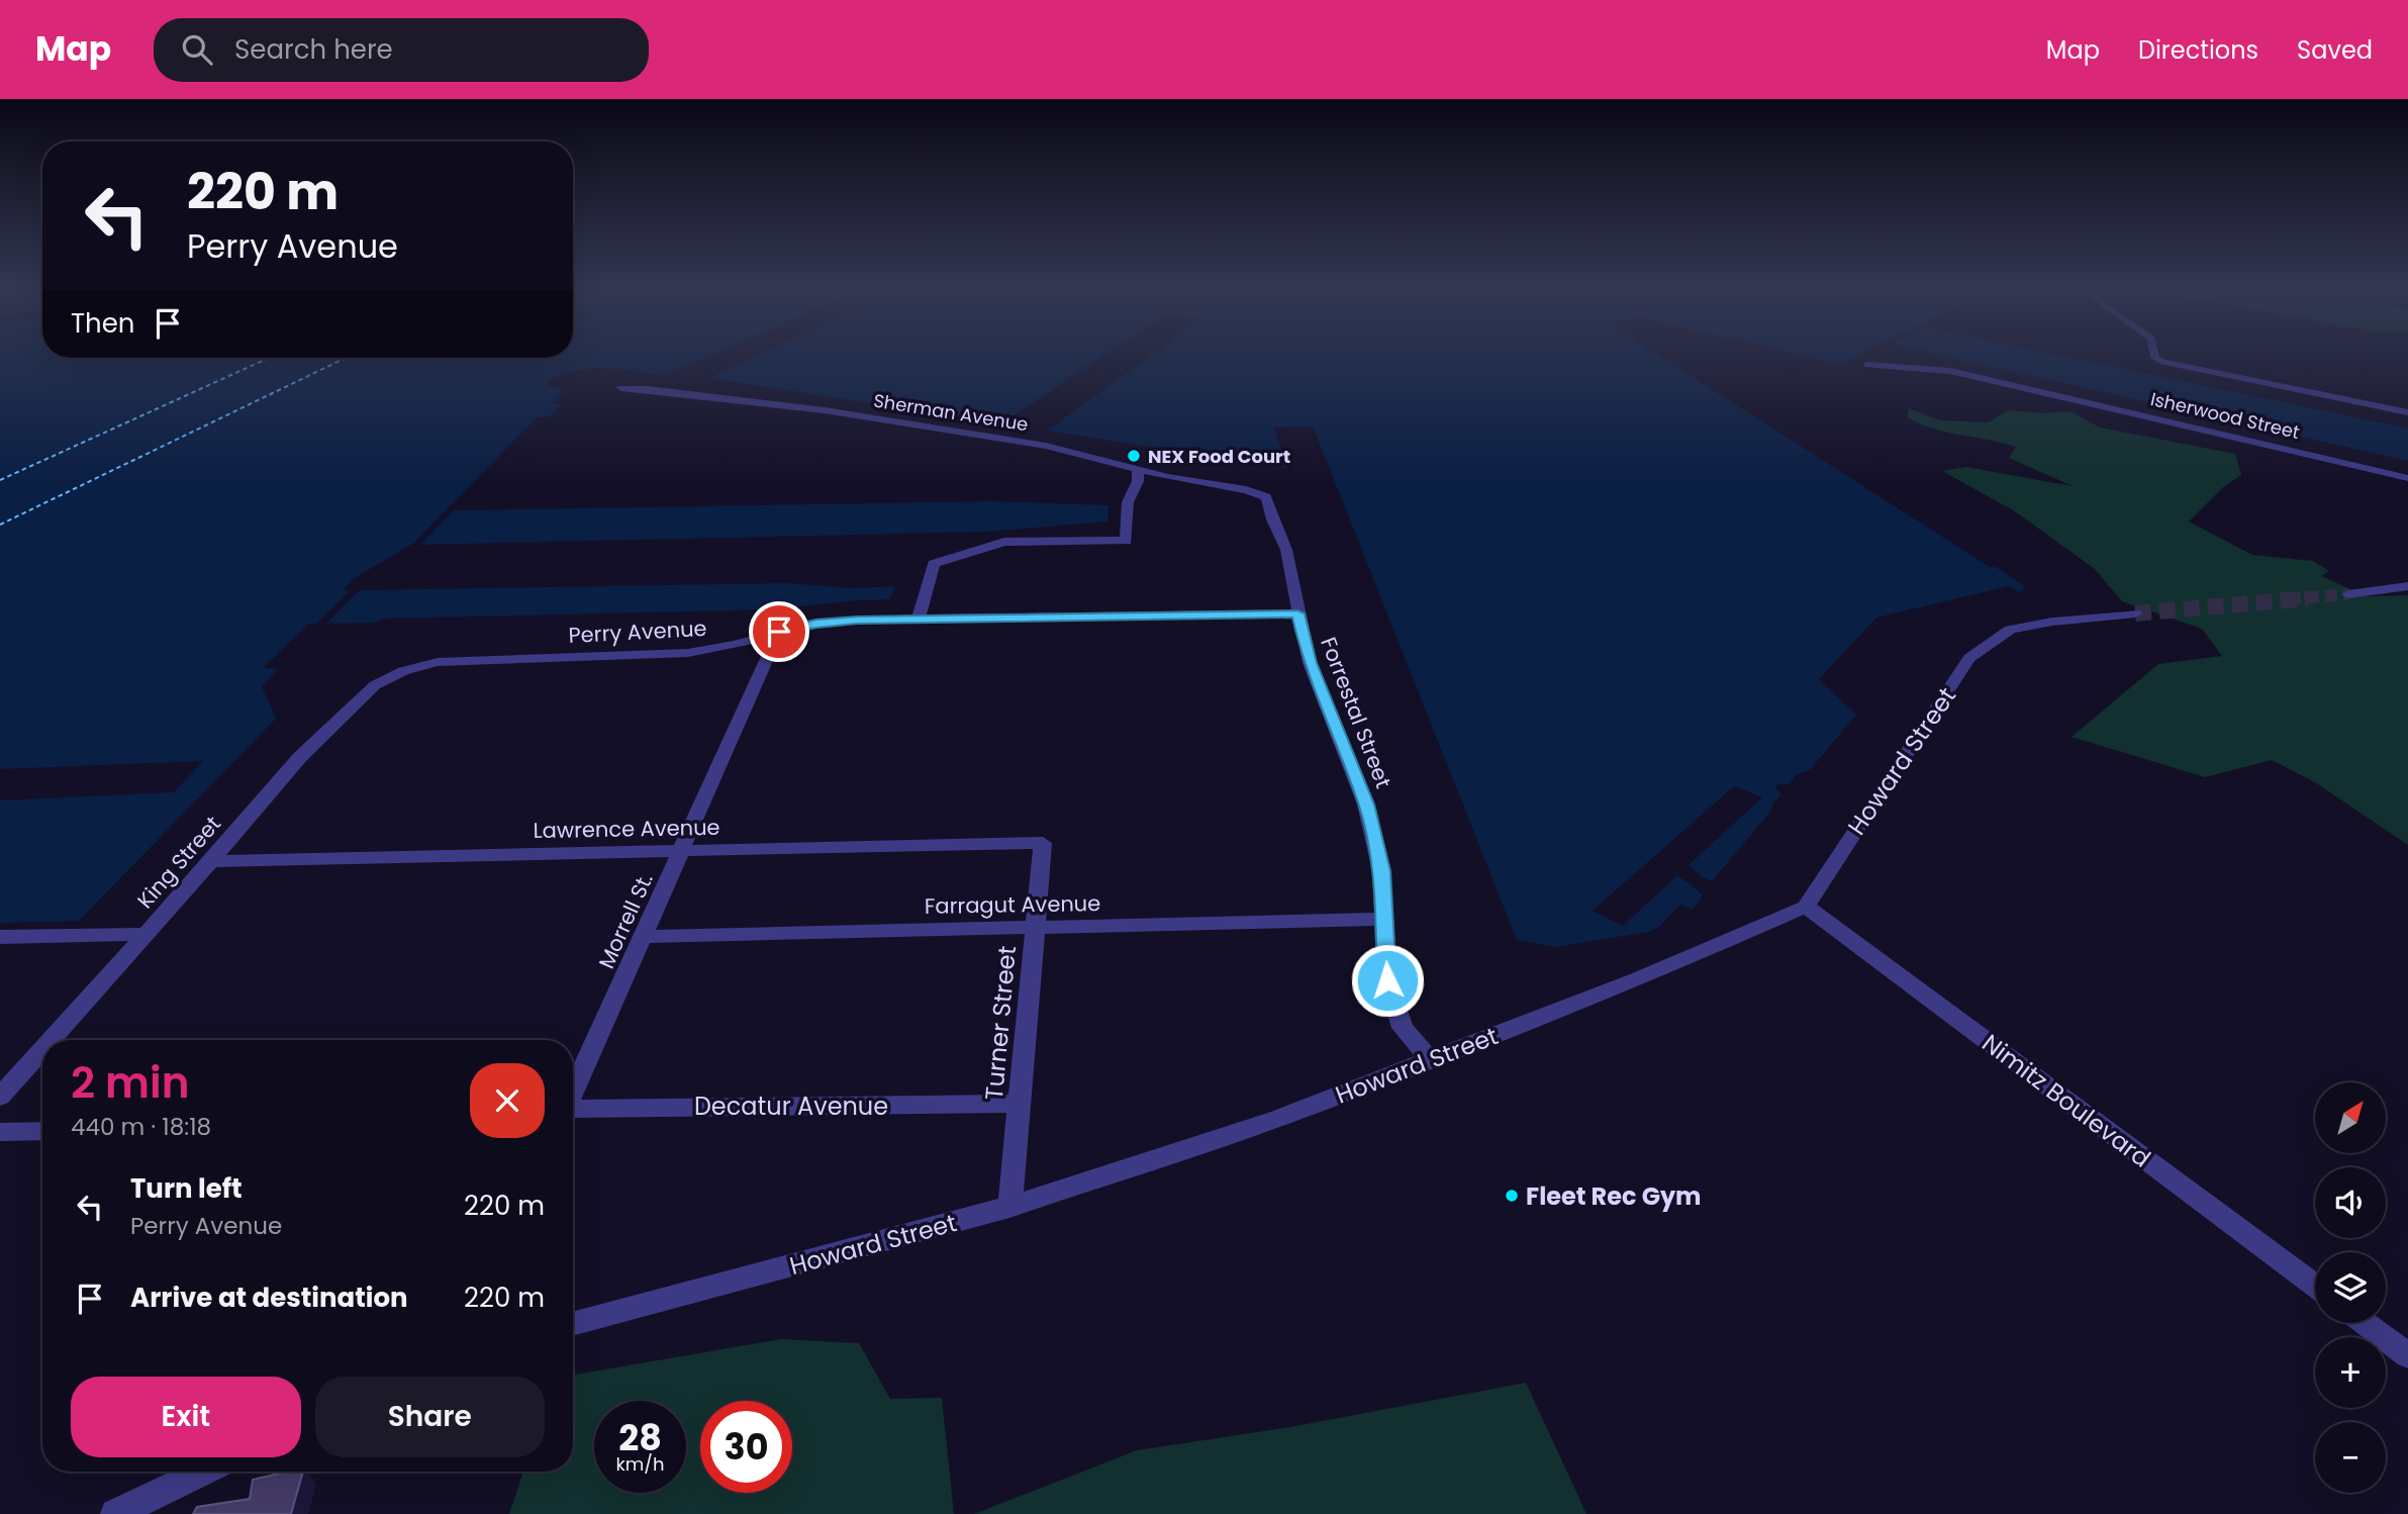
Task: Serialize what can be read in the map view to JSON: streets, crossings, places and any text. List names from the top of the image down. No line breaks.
{"streets":{"street":["Sherman Avenue","Isherwood Street","Perry Avenue","Forrestal Street","Howard Street","Lawrence Avenue","King Street","Farragut Avenue","Morrell St.","Turner Street","Nimitz Boulevard","Decatur Avenue"]},"crossings":[["Sherman Avenue","Forrestal Street"],["Perry Avenue","Forrestal Street"],["Perry Avenue","King Street"],["Perry Avenue","Morrell St."],["Forrestal Street","Howard Street"],["Forrestal Street","Farragut Avenue"],["Howard Street","Turner Street"],["Howard Street","Nimitz Boulevard"],["Lawrence Avenue","King Street"],["Lawrence Avenue","Morrell St."],["Lawrence Avenue","Turner Street"],["Farragut Avenue","Morrell St."],["Farragut Avenue","Turner Street"],["Turner Street","Decatur Avenue"]],"places":["NEX Food Court","Fleet Rec Gym"],"north":"top right","page":{"header":"Map","search":"Search here","nav":["Map","Directions","Saved"],"turn":["220 m","Perry Avenue"],"then":"Then","heading":["2 min","440 m · 18:18"],"map_buttons":["+","−"],"list":[{"name":"Turn left","note":"Perry Avenue","value":"220 m"},{"name":"Arrive at destination","value":"220 m"}],"buttons":["Exit","Share"],"speed":"28 km/h","limit":"30"}}
